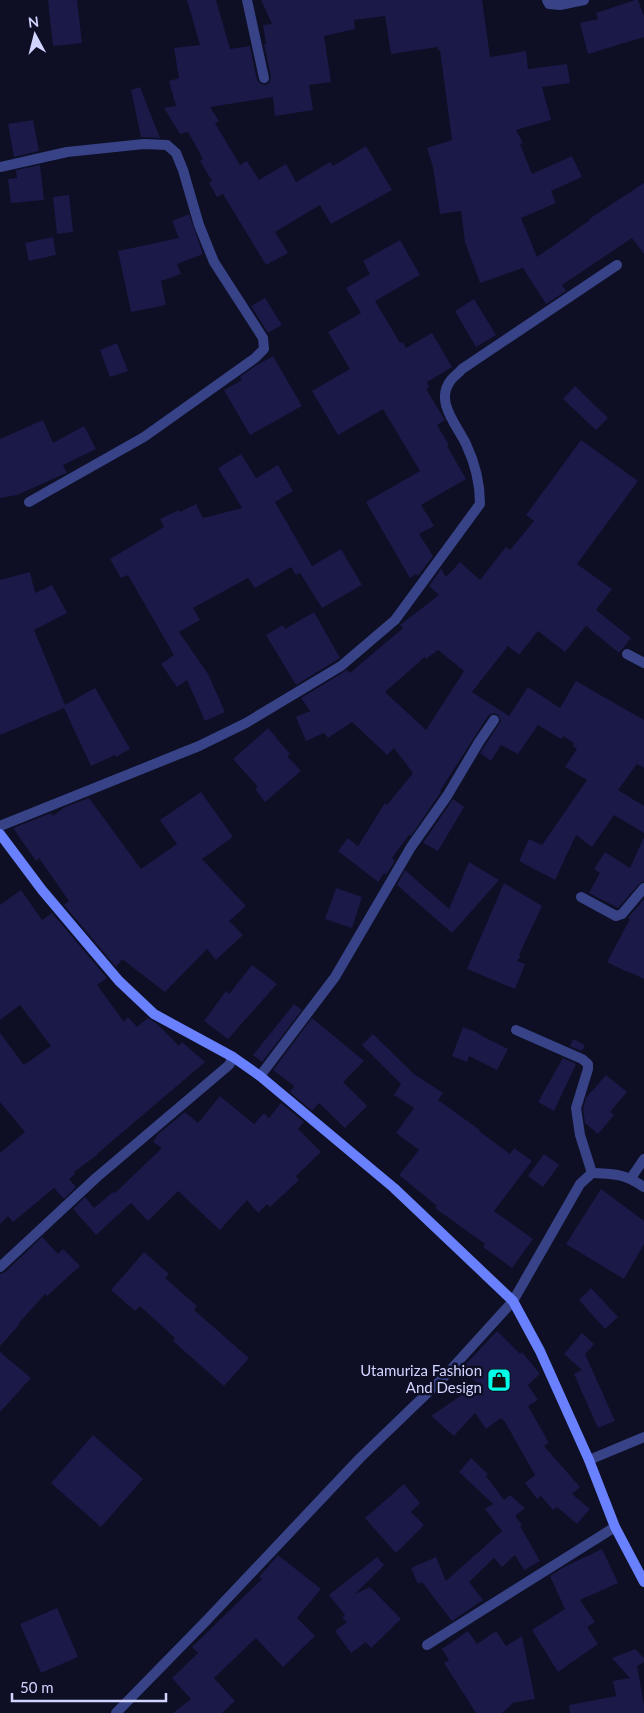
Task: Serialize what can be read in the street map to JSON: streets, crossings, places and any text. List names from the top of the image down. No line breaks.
{"places":{"shop":["Utamuriza Fashion And Design"]},"scale_bar":"50 m","north":"top"}
